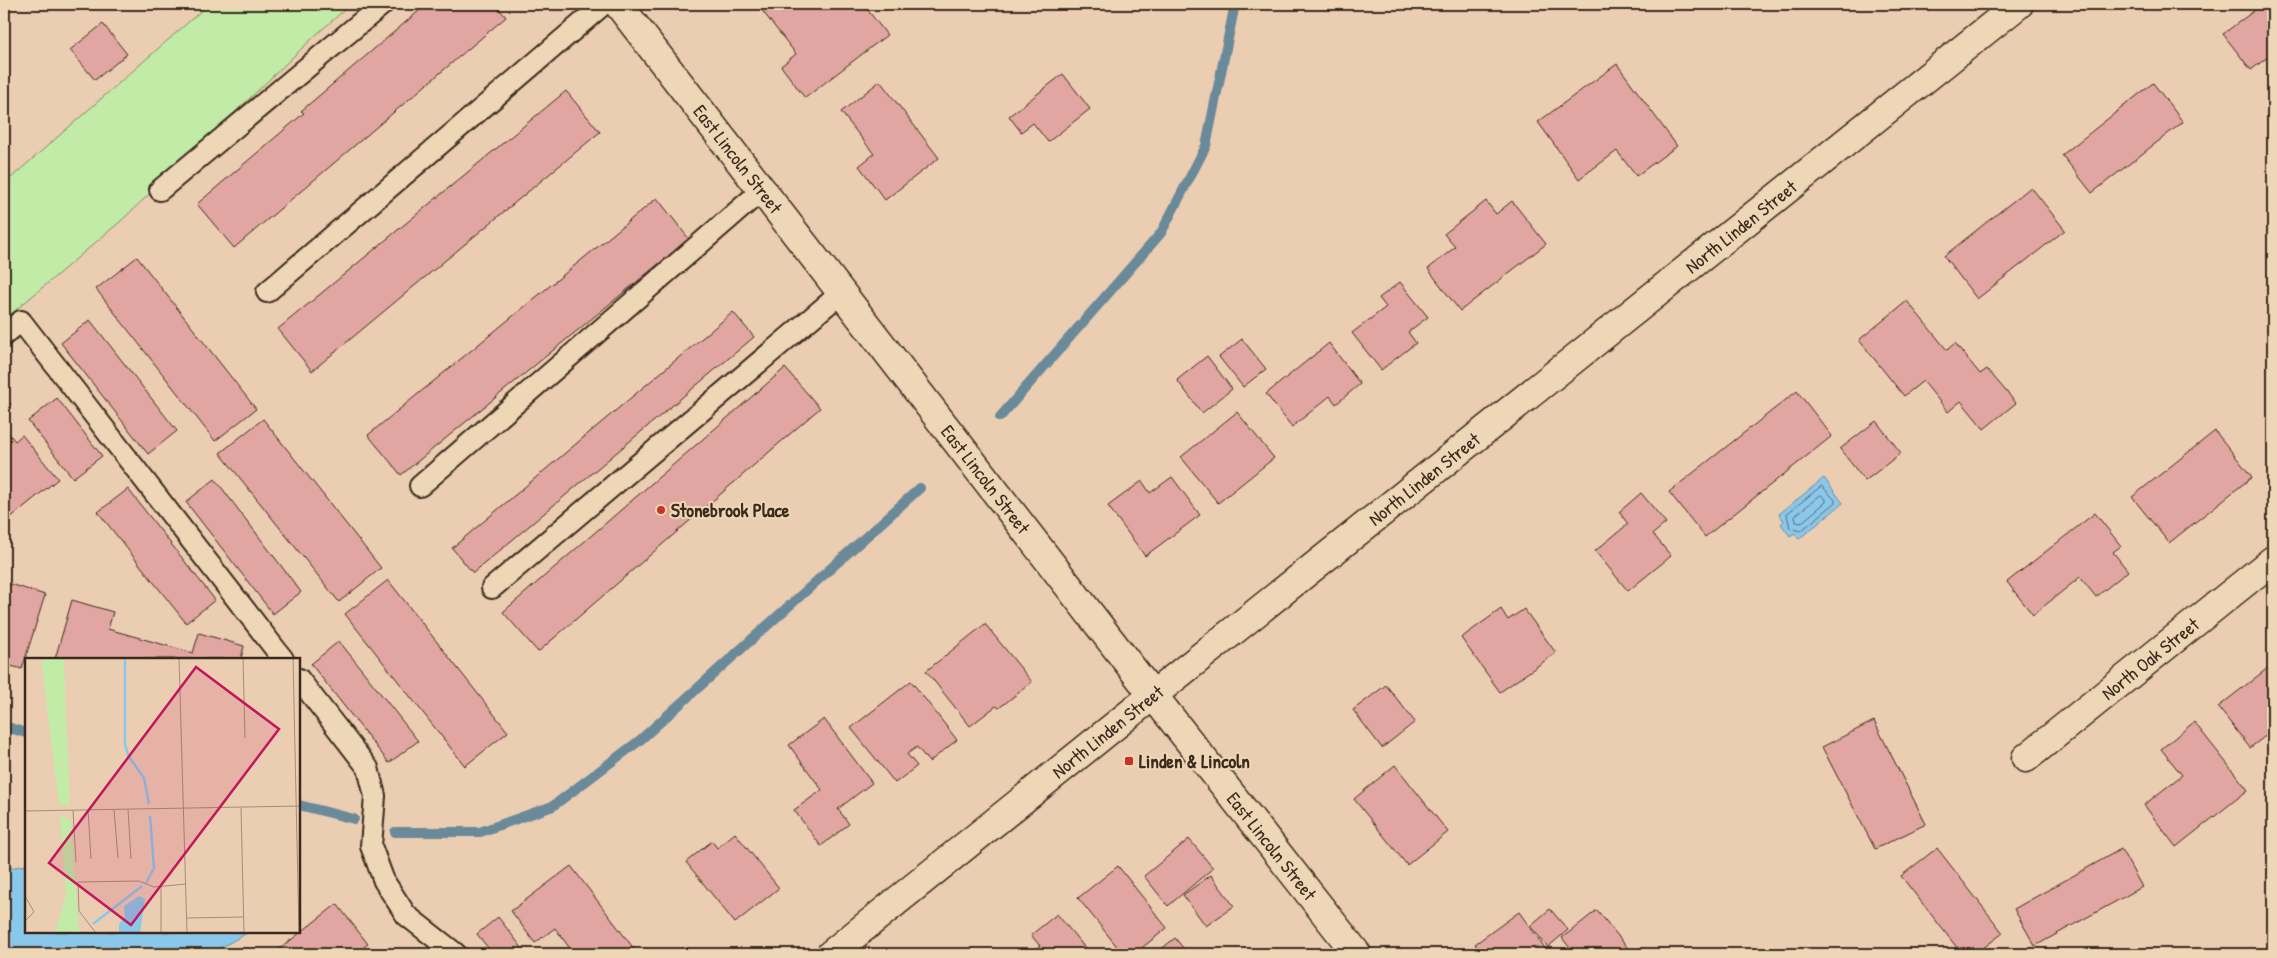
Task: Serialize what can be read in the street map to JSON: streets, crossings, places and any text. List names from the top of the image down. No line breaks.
{"streets":{"street":["East Lincoln Street","North Linden Street","North Oak Street"]},"crossings":[["East Lincoln Street","North Linden Street"]],"places":{"other":["Stonebrook Place"],"transit":["Linden & Lincoln"]}}
